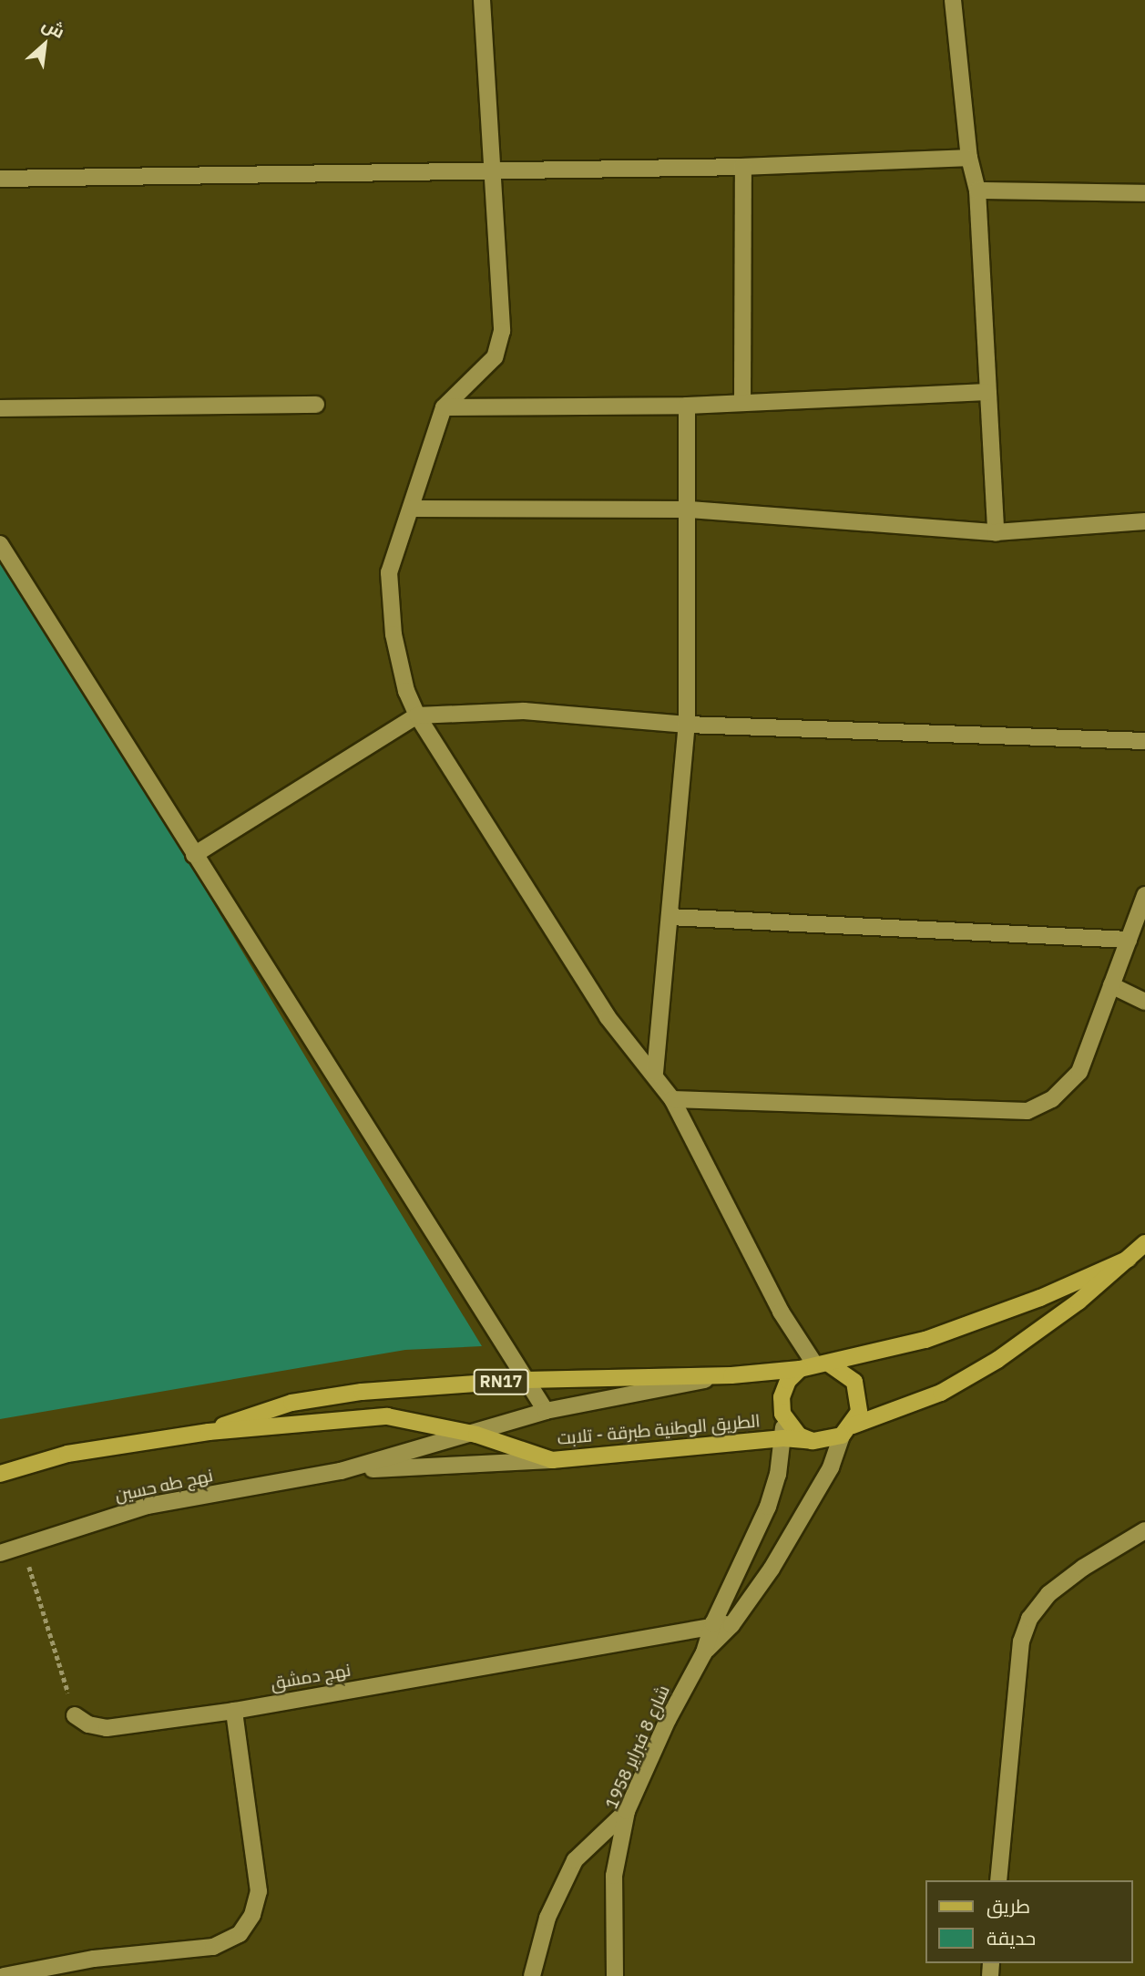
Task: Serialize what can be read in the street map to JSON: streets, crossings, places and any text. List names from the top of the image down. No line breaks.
{"streets":{"main road":["RN17","الطريق الوطنية طبرقة - تلابت"],"street":["نهج طه حسين","نهج دمشق","شارع 8 فبراير 1958"]},"crossings":[["RN17","الطريق الوطنية طبرقة - تلابت"],["RN17","شارع 8 فبراير 1958"],["الطريق الوطنية طبرقة - تلابت","شارع 8 فبراير 1958"],["نهج دمشق","شارع 8 فبراير 1958"]],"legend":["طريق","حديقة"],"north":"top right"}
